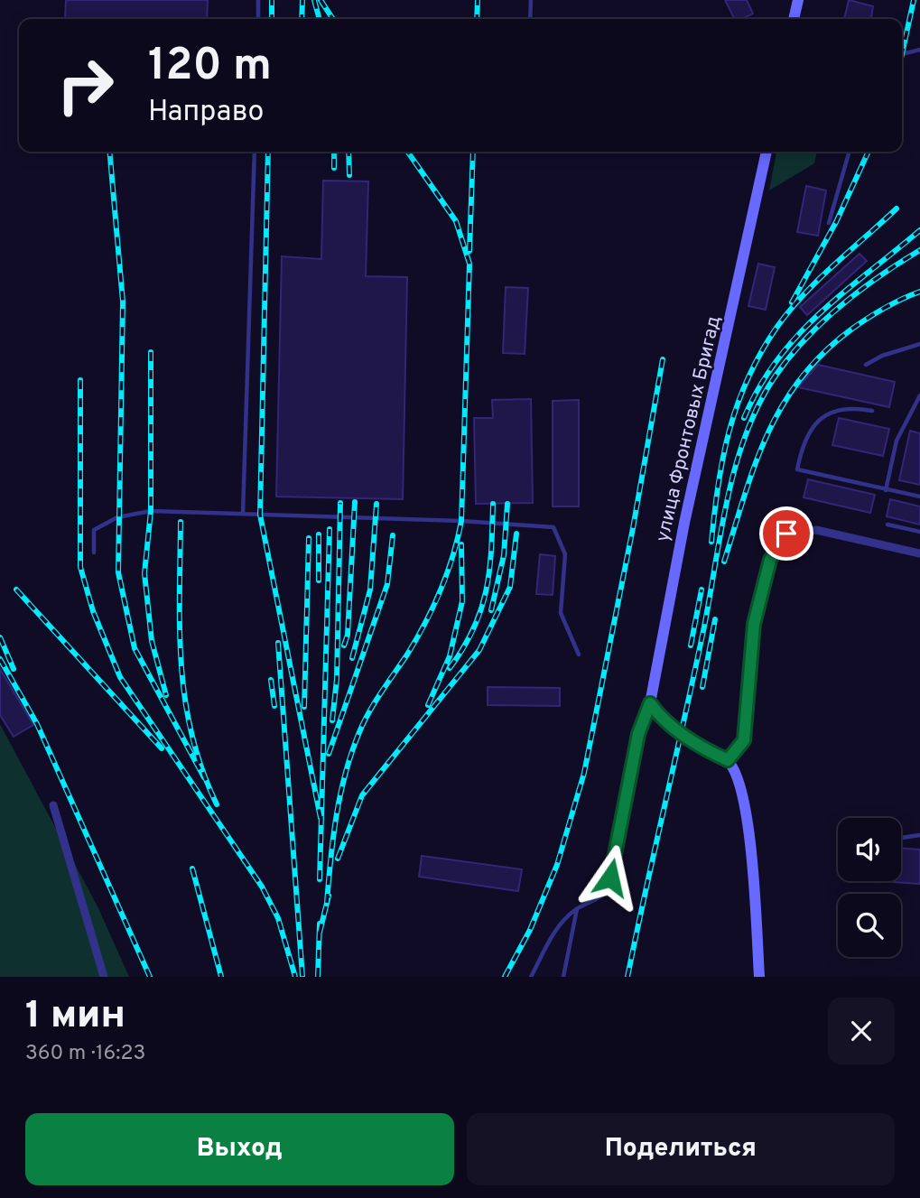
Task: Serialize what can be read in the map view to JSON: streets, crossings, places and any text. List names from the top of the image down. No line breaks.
{"streets":{"main road":["улица Фронтовых Бригад"]},"page":{"turn":["120 m","Направо"],"heading":["1 мин","360 m · 16:23"],"buttons":["Выход","Поделиться"]}}
